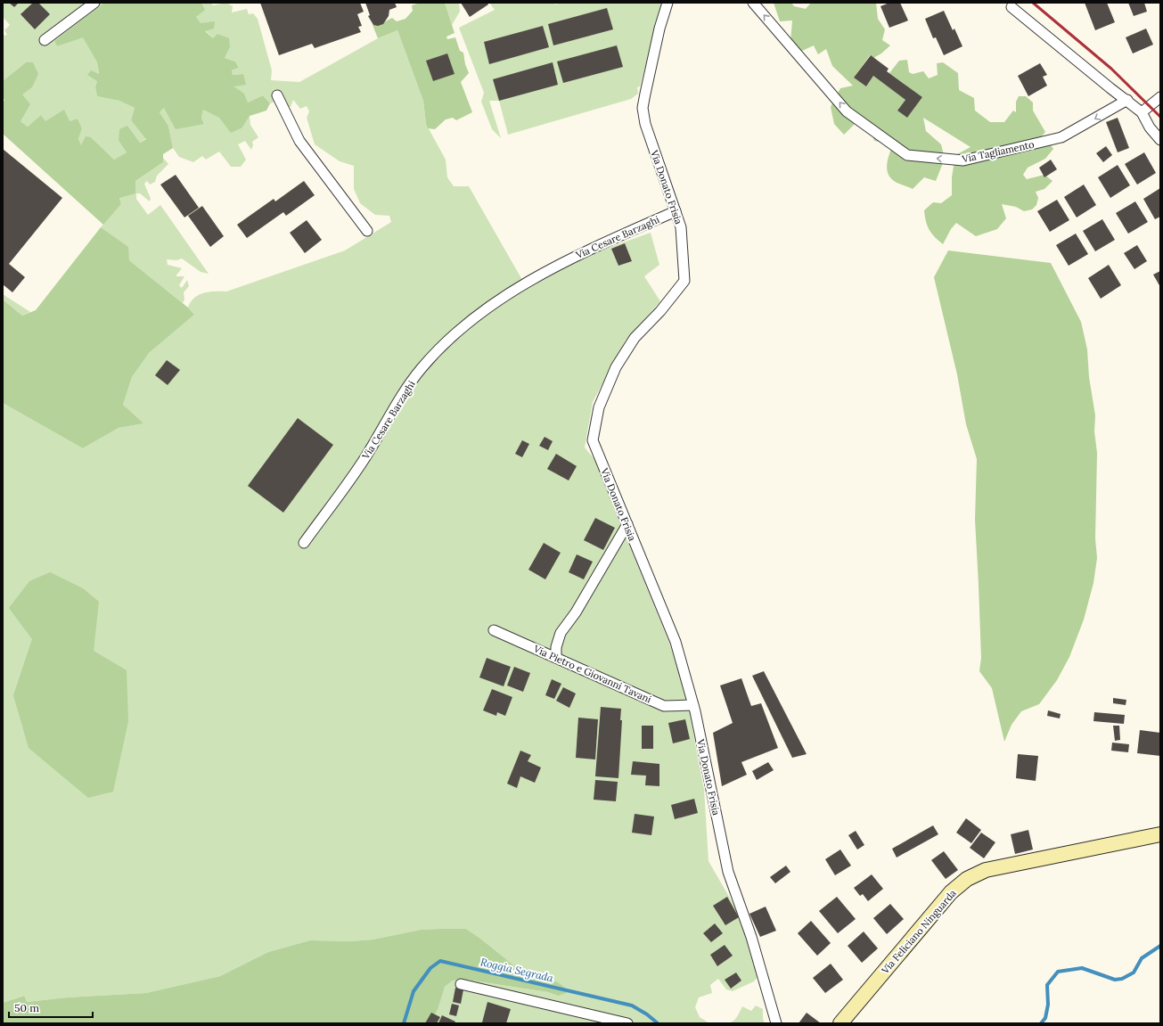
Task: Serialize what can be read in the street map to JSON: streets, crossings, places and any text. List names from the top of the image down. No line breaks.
{"streets":{"street":["Via Tagliamento","Via Donato Frisia","Via Cesare Barzaghi","Via Pietro e Giovanni Tavani","Via Feliciano Ninguarda"]},"crossings":[["Via Donato Frisia","Via Cesare Barzaghi"],["Via Donato Frisia","Via Pietro e Giovanni Tavani"]],"one_way":["Via Tagliamento"],"water":["Roggia Segrada"],"scale_bar":"50 m"}
